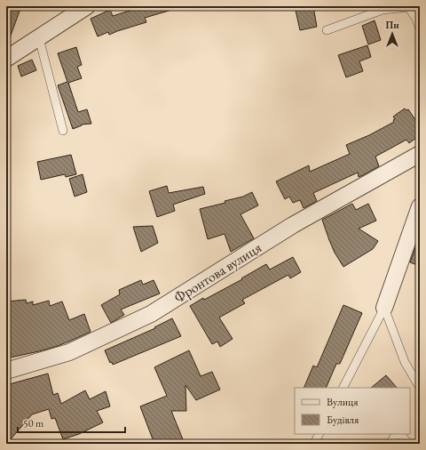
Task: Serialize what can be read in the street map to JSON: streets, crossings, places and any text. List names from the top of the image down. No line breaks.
{"streets":{"street":["Фронтова вулиця"]},"legend":["Вулиця","Будівля"],"scale_bar":"50 m","north":"top"}
